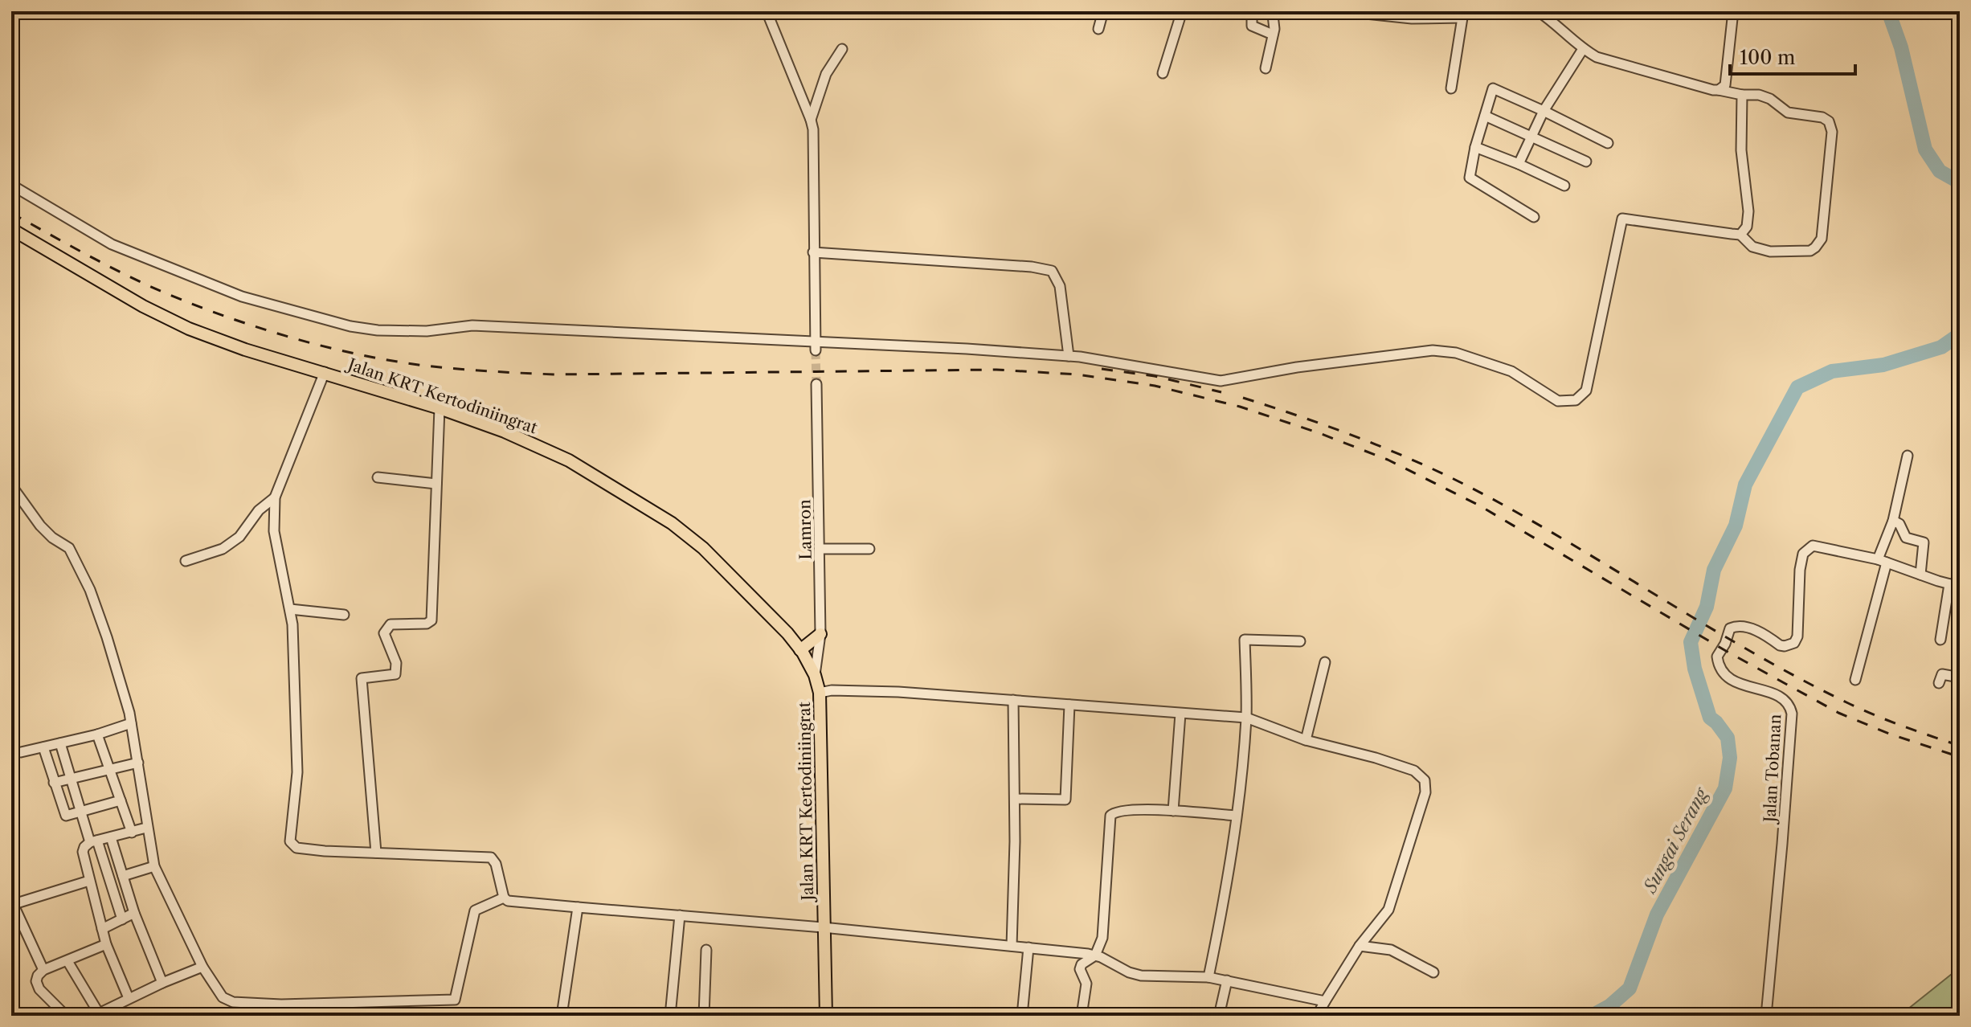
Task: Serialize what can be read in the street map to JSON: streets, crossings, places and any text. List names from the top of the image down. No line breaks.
{"streets":{"main road":["Jalan KRT Kertodiniingrat"],"street":["Lamron","Jalan Tobanan"]},"crossings":[["Jalan KRT Kertodiniingrat","Lamron"]],"water":["Sungai Serang"],"scale_bar":"100 m"}
